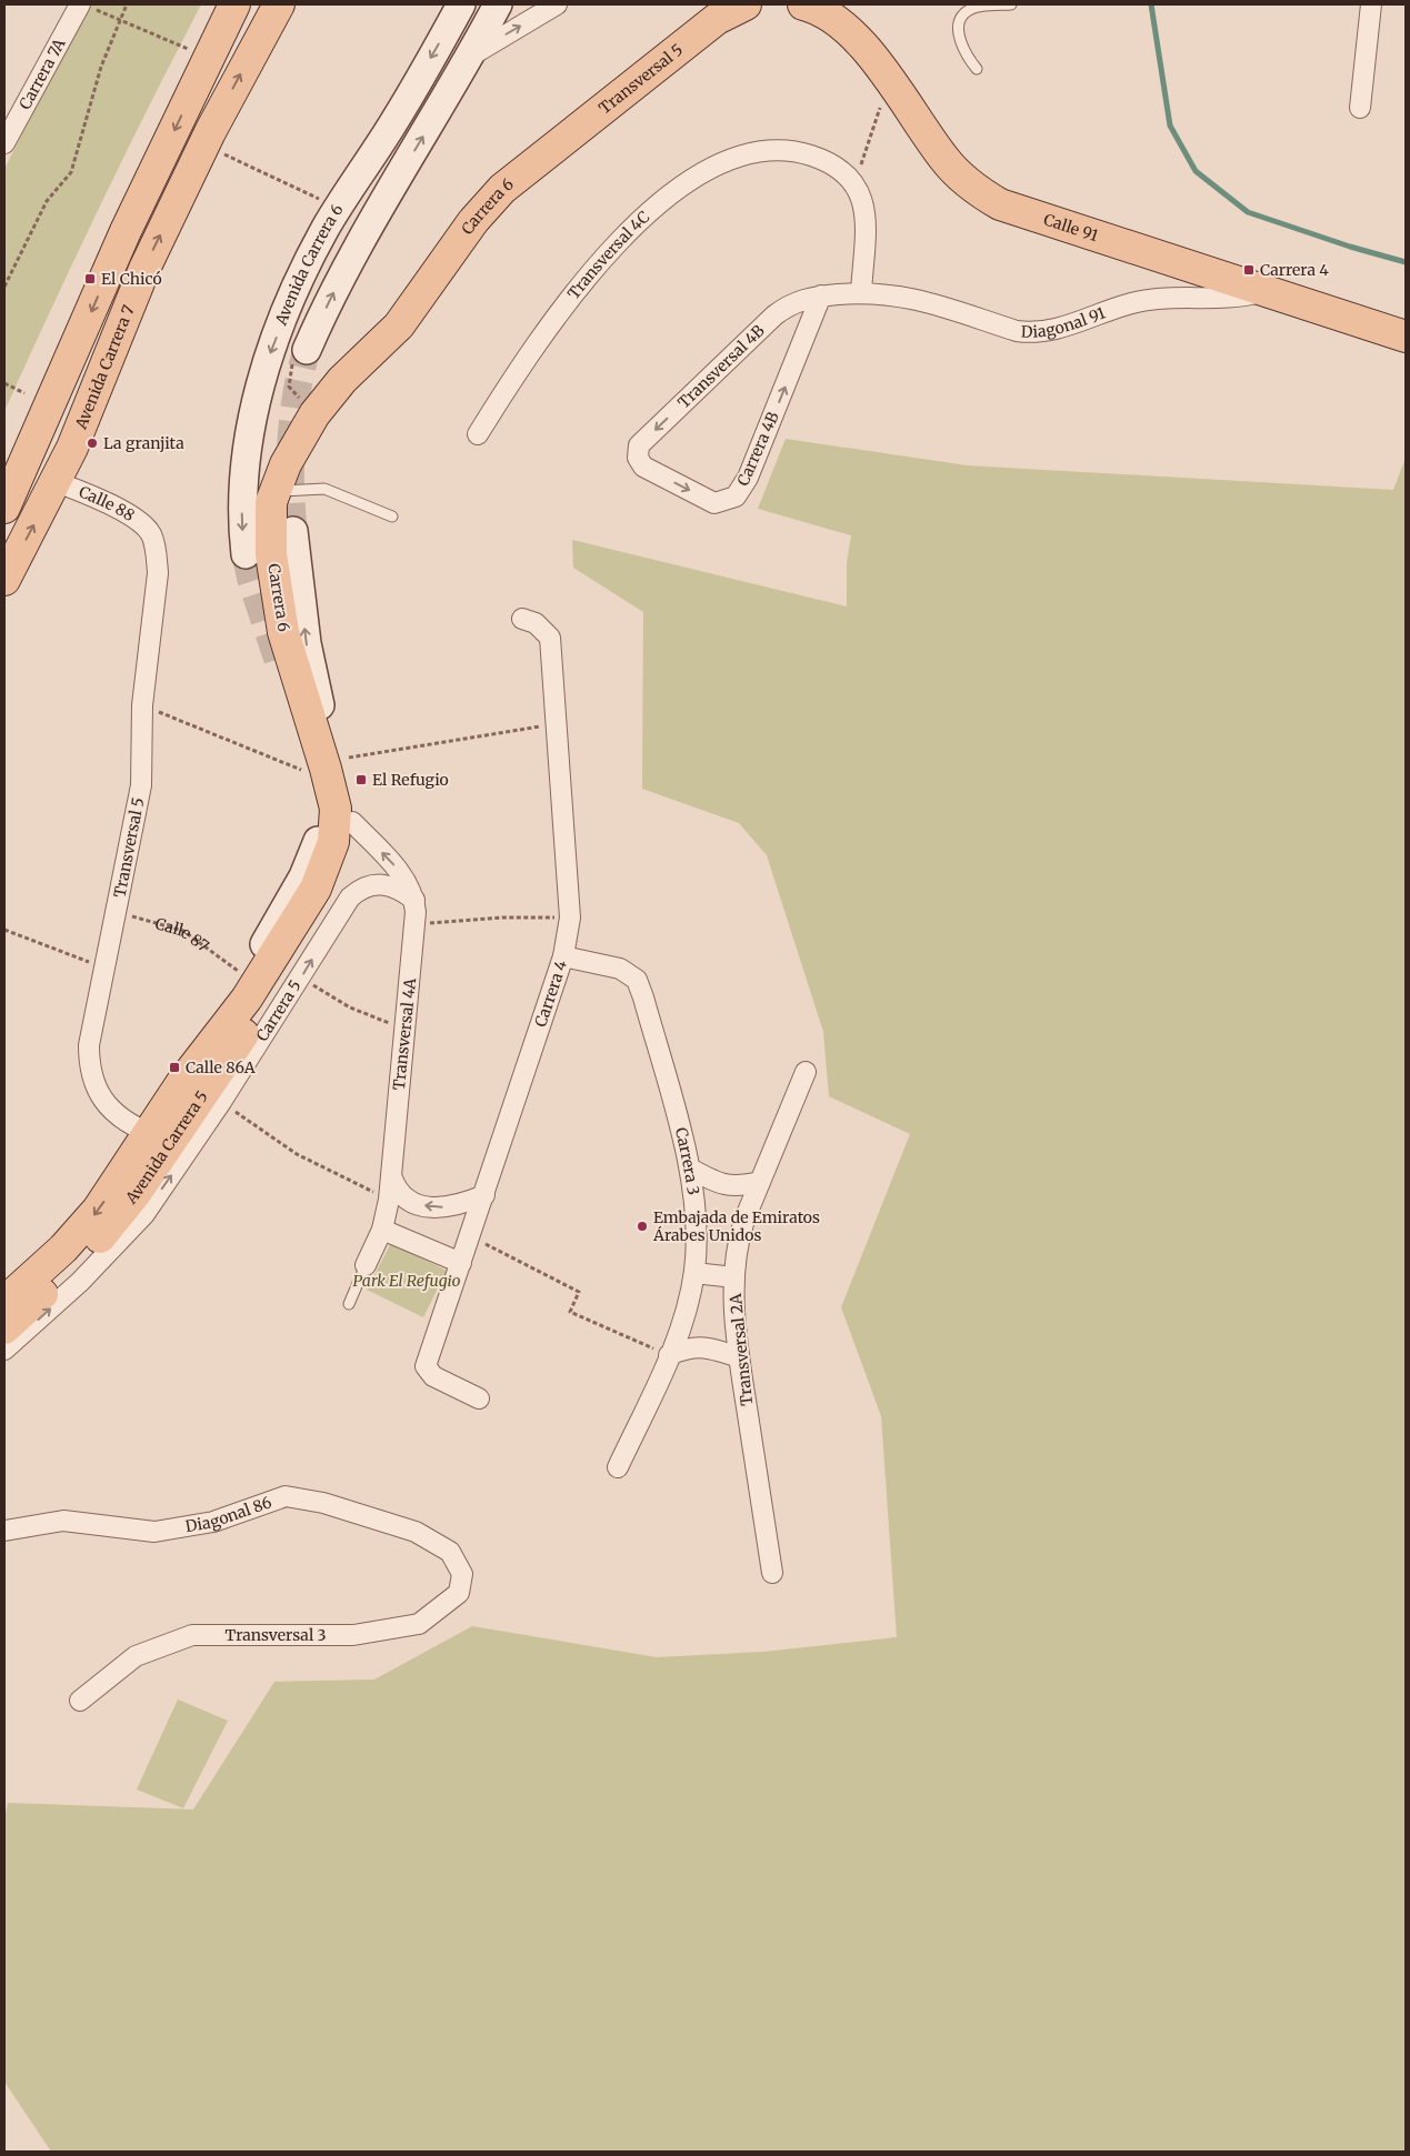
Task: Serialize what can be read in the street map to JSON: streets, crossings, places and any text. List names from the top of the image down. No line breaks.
{"streets":{"main road":["Transversal 5","Carrera 6","Calle 91","Avenida Carrera 6","Avenida Carrera 7","Avenida Carrera 5"],"street":["Carrera 7A","Transversal 4C","Diagonal 91","Transversal 4B","Carrera 4B","Calle 88","Carrera 4","Carrera 5","Transversal 4A","Carrera 3","Transversal 2A","Diagonal 86","Transversal 3"],"path":["Calle 87"]},"crossings":[["Transversal 5","Carrera 6"],["Transversal 5","Calle 88"],["Transversal 5","Calle 87"],["Transversal 5","Avenida Carrera 5"],["Carrera 6","Avenida Carrera 5"],["Calle 91","Diagonal 91"],["Diagonal 91","Transversal 4B"],["Diagonal 91","Carrera 4B"],["Avenida Carrera 7","Calle 88"],["Transversal 4B","Carrera 4B"],["Carrera 4","Carrera 3"],["Carrera 5","Transversal 4A"],["Transversal 4A","Avenida Carrera 5"],["Diagonal 86","Transversal 3"]],"one_way":["Transversal 4B","Carrera 5"],"parks":["Park El Refugio"],"places":{"transit":["Carrera 4","El Chicó","El Refugio","Calle 86A"],"other":["La granjita","Embajada de Emiratos Árabes Unidos"]}}
